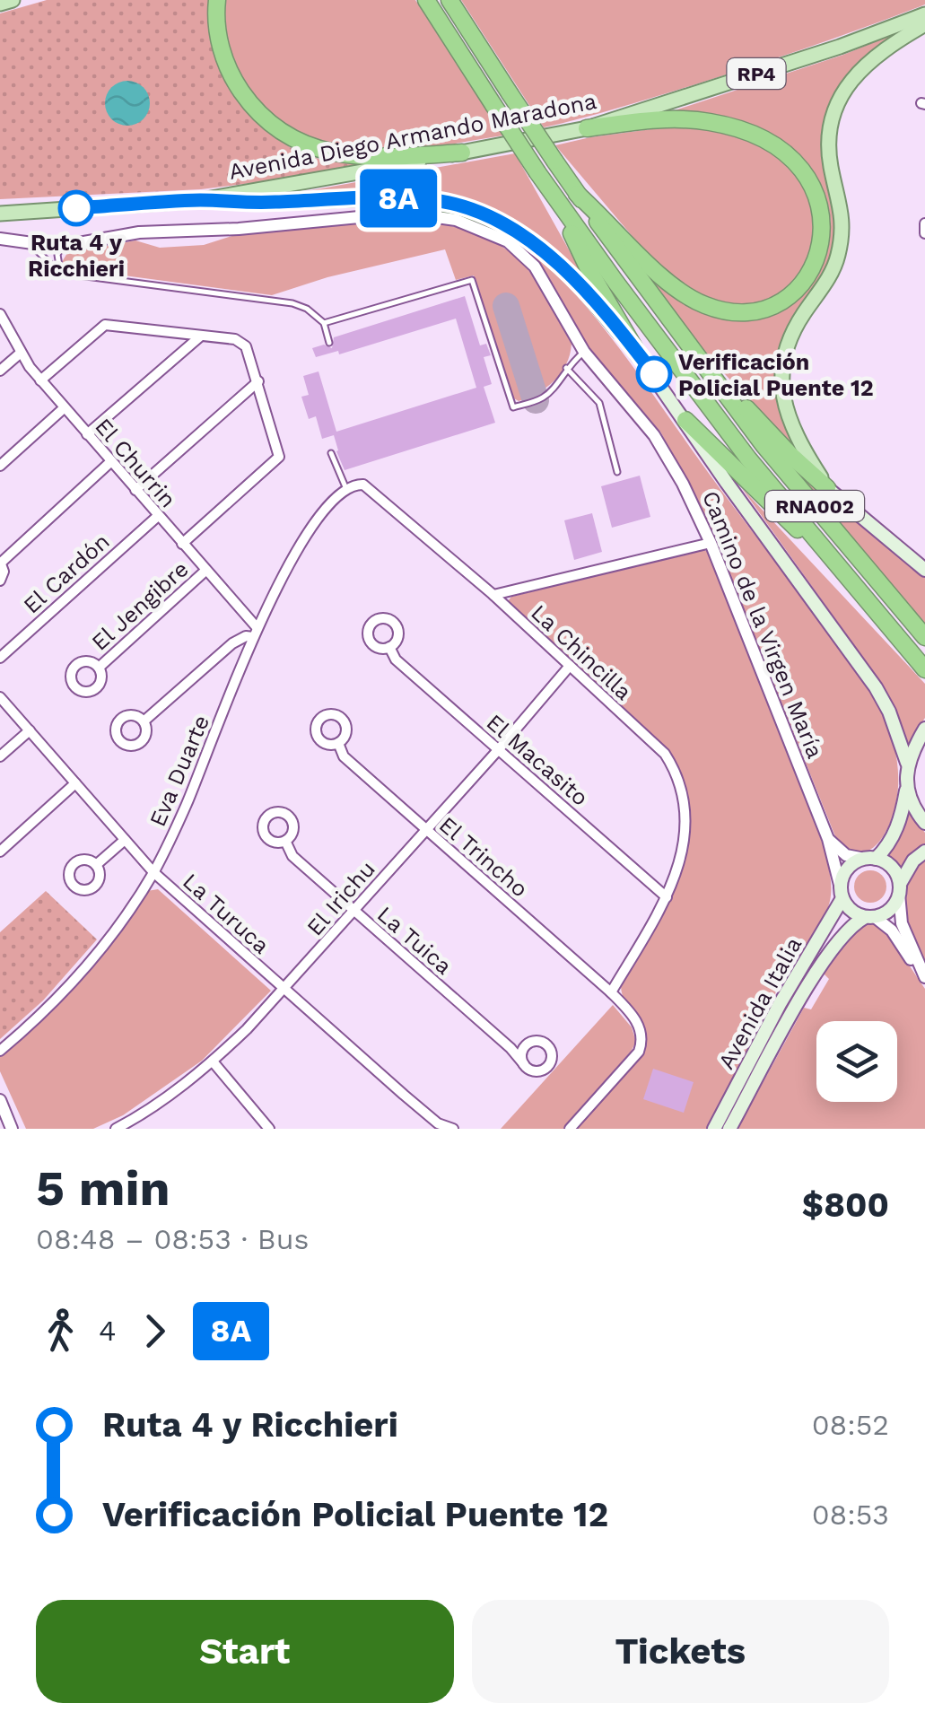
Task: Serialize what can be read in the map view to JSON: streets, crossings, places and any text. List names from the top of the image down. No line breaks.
{"streets":{"highway":["RNA002"],"main road":["RP4","Avenida Diego Armando Maradona","Camino de la Virgen María","Avenida Italia"],"street":["El Churrin","El Cardón","El Jengibre","La Chincilla","El Macasito","Eva Duarte","El Trincho","El Irichu","La Turuca","La Tuica"]},"crossings":[["El Churrin","El Cardón"],["El Churrin","El Jengibre"],["El Churrin","Eva Duarte"],["Camino de la Virgen María","Avenida Italia"],["La Chincilla","El Macasito"],["La Chincilla","Eva Duarte"],["La Chincilla","El Trincho"],["La Chincilla","El Irichu"],["El Macasito","El Irichu"],["Eva Duarte","La Turuca"],["El Trincho","El Irichu"],["El Irichu","La Turuca"],["El Irichu","La Tuica"]],"places":["Ruta 4 y Ricchieri","Verificación Policial Puente 12"],"lines":["bus line 8A"],"page":{"on_map":"8A","heading":["5 min","08:48 – 08:53 · Bus","$800"],"legs":["4","8A"],"list":[{"name":"Ruta 4 y Ricchieri","value":"08:52"},{"name":"Verificación Policial Puente 12","value":"08:53"}],"buttons":["Start","Tickets"]}}
